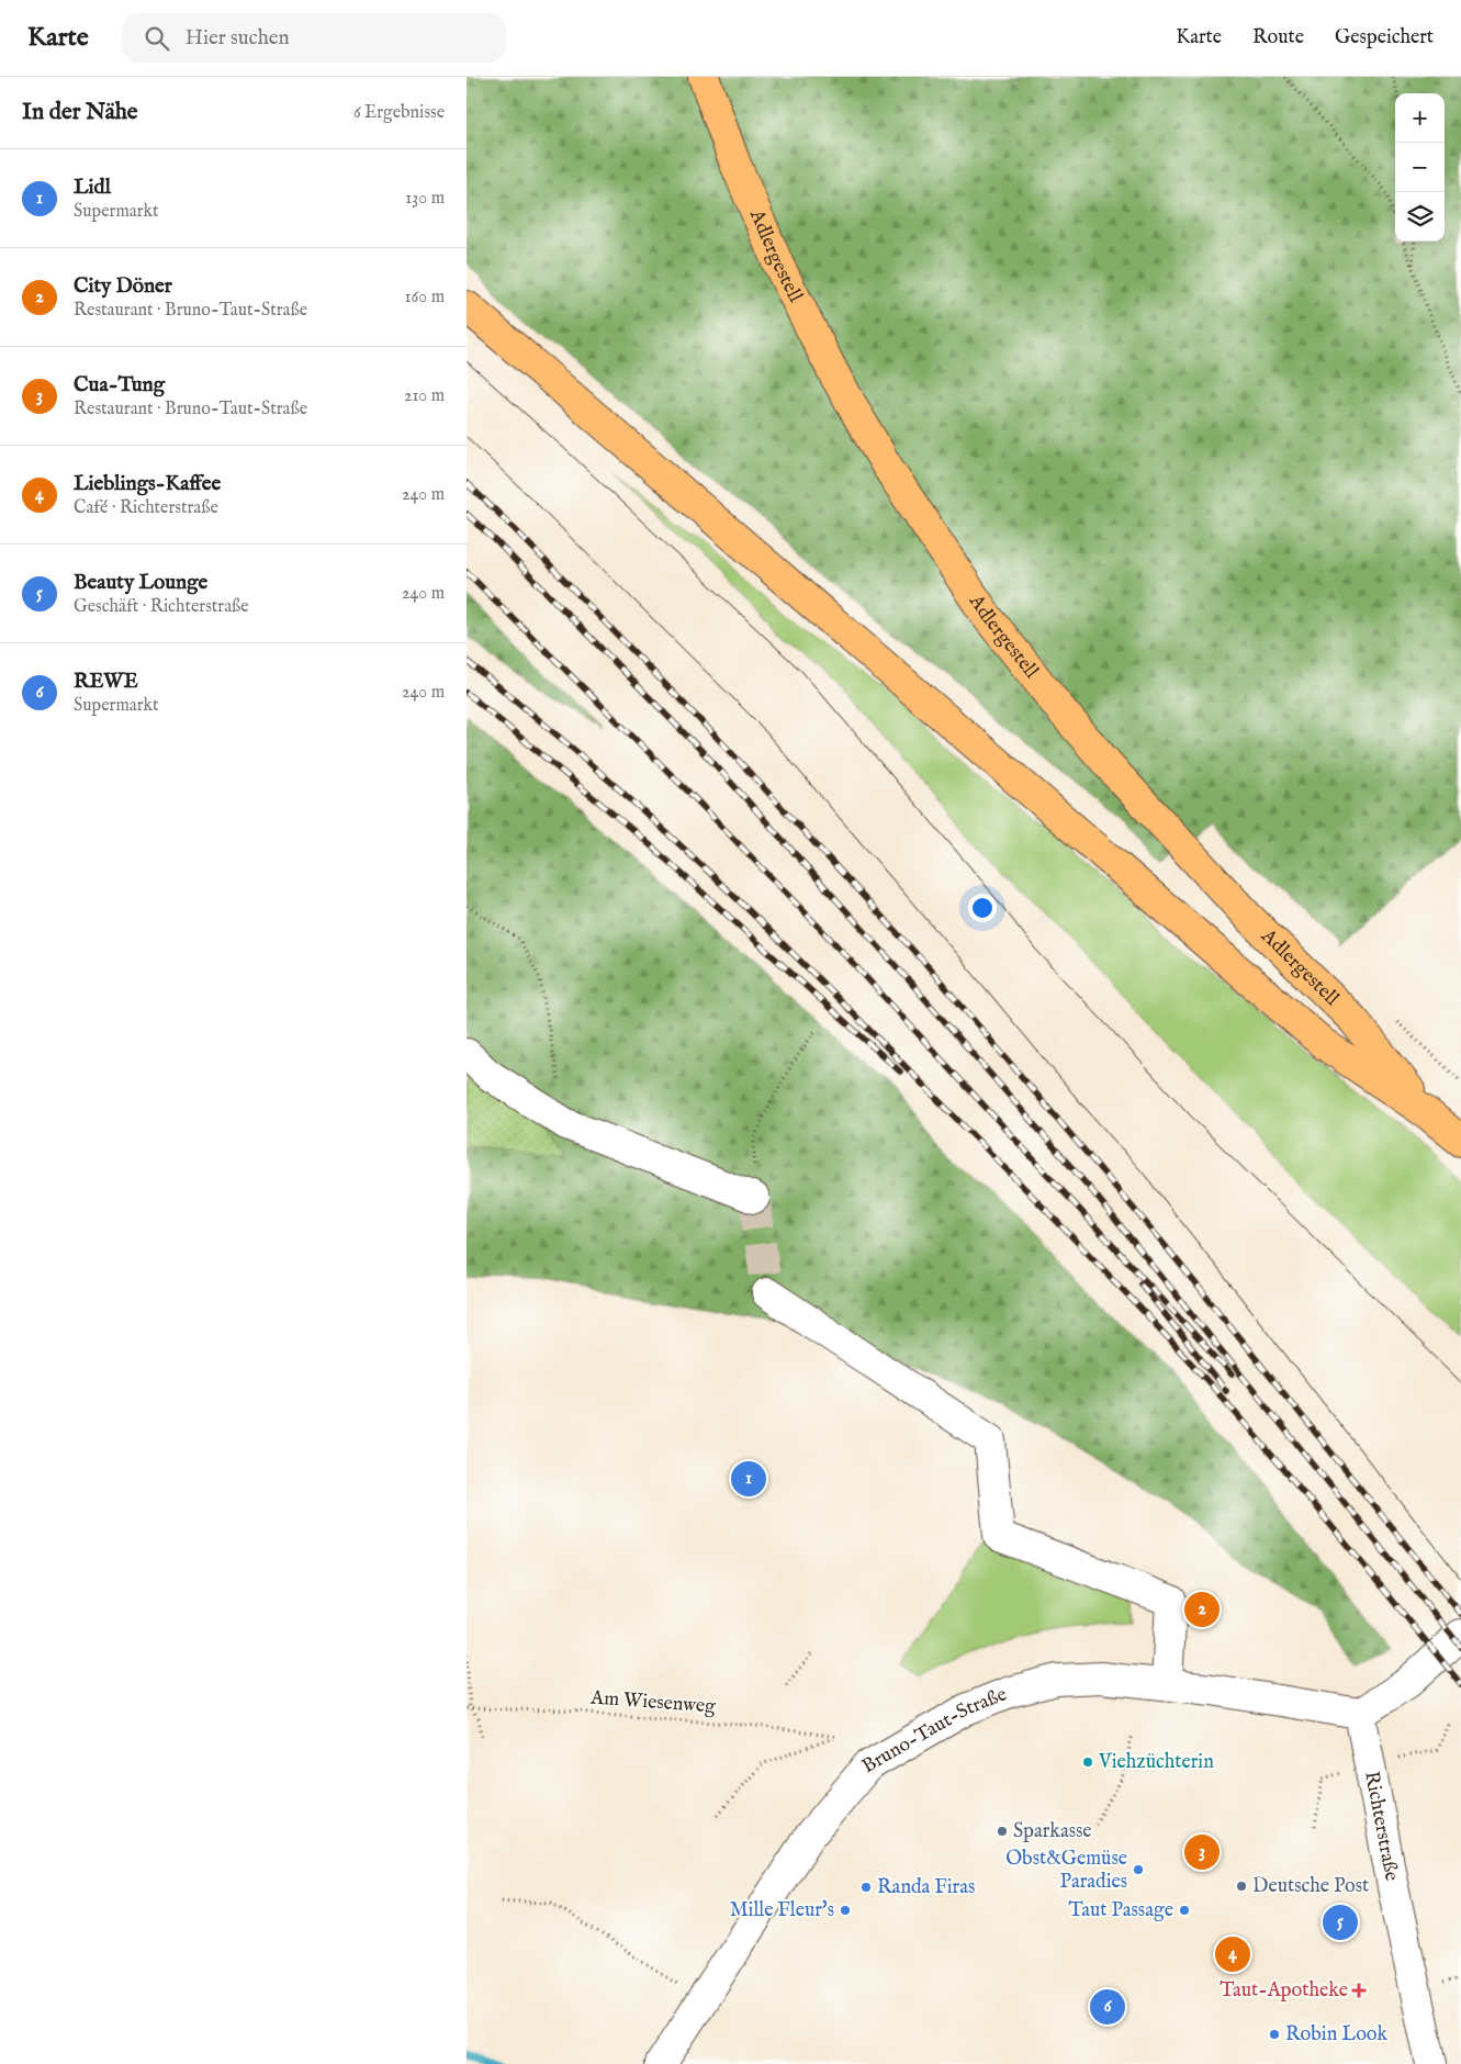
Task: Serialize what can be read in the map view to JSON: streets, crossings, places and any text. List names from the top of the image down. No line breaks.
{"streets":{"main road":["Adlergestell"],"street":["Bruno-Taut-Straße","Richterstraße"],"path":["Am Wiesenweg"]},"crossings":[["Bruno-Taut-Straße","Richterstraße"]],"places":{"other":["Viehzüchterin","Sparkasse","Obst&Gemüse Paradies","Deutsche Post","Randa Firas","Mille Fleur's","Taut Passage","Robin Look"],"health":["Taut-Apotheke"]},"page":{"header":"Karte","search":"Hier suchen","nav":["Karte","Route","Gespeichert"],"heading":["In der Nähe","6 Ergebnisse"],"map_buttons":["+","−"],"list":[{"mark":"1","name":"Lidl","note":"Supermarkt","value":"130 m"},{"mark":"2","name":"City Döner","note":"Restaurant · Bruno-Taut-Straße","value":"160 m"},{"mark":"3","name":"Cua-Tung","note":"Restaurant · Bruno-Taut-Straße","value":"210 m"},{"mark":"4","name":"Lieblings-Kaffee","note":"Café · Richterstraße","value":"240 m"},{"mark":"5","name":"Beauty Lounge","note":"Geschäft · Richterstraße","value":"240 m"},{"mark":"6","name":"REWE","note":"Supermarkt","value":"240 m"}],"pins":["1","2","3","5","4","6"]}}
